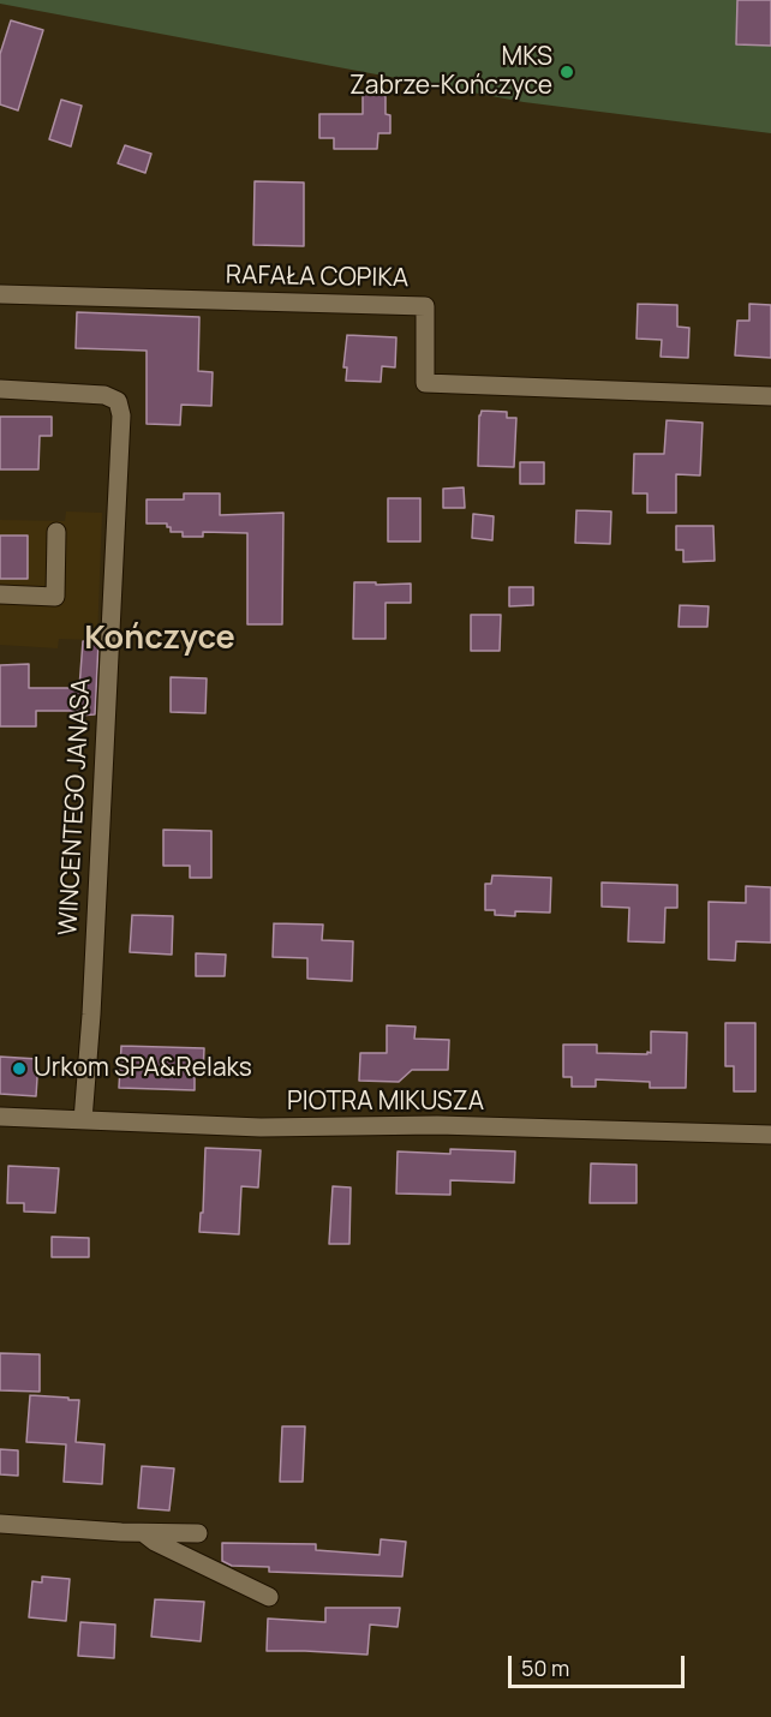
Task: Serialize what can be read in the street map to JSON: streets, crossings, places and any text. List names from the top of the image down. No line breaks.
{"streets":{"street":["RAFAŁA COPIKA","WINCENTEGO JANASA","PIOTRA MIKUSZA"]},"crossings":[["WINCENTEGO JANASA","PIOTRA MIKUSZA"]],"districts":["Kończyce"],"places":["MKS Zabrze-Kończyce","Urkom SPA&Relaks"],"scale_bar":"50 m"}
